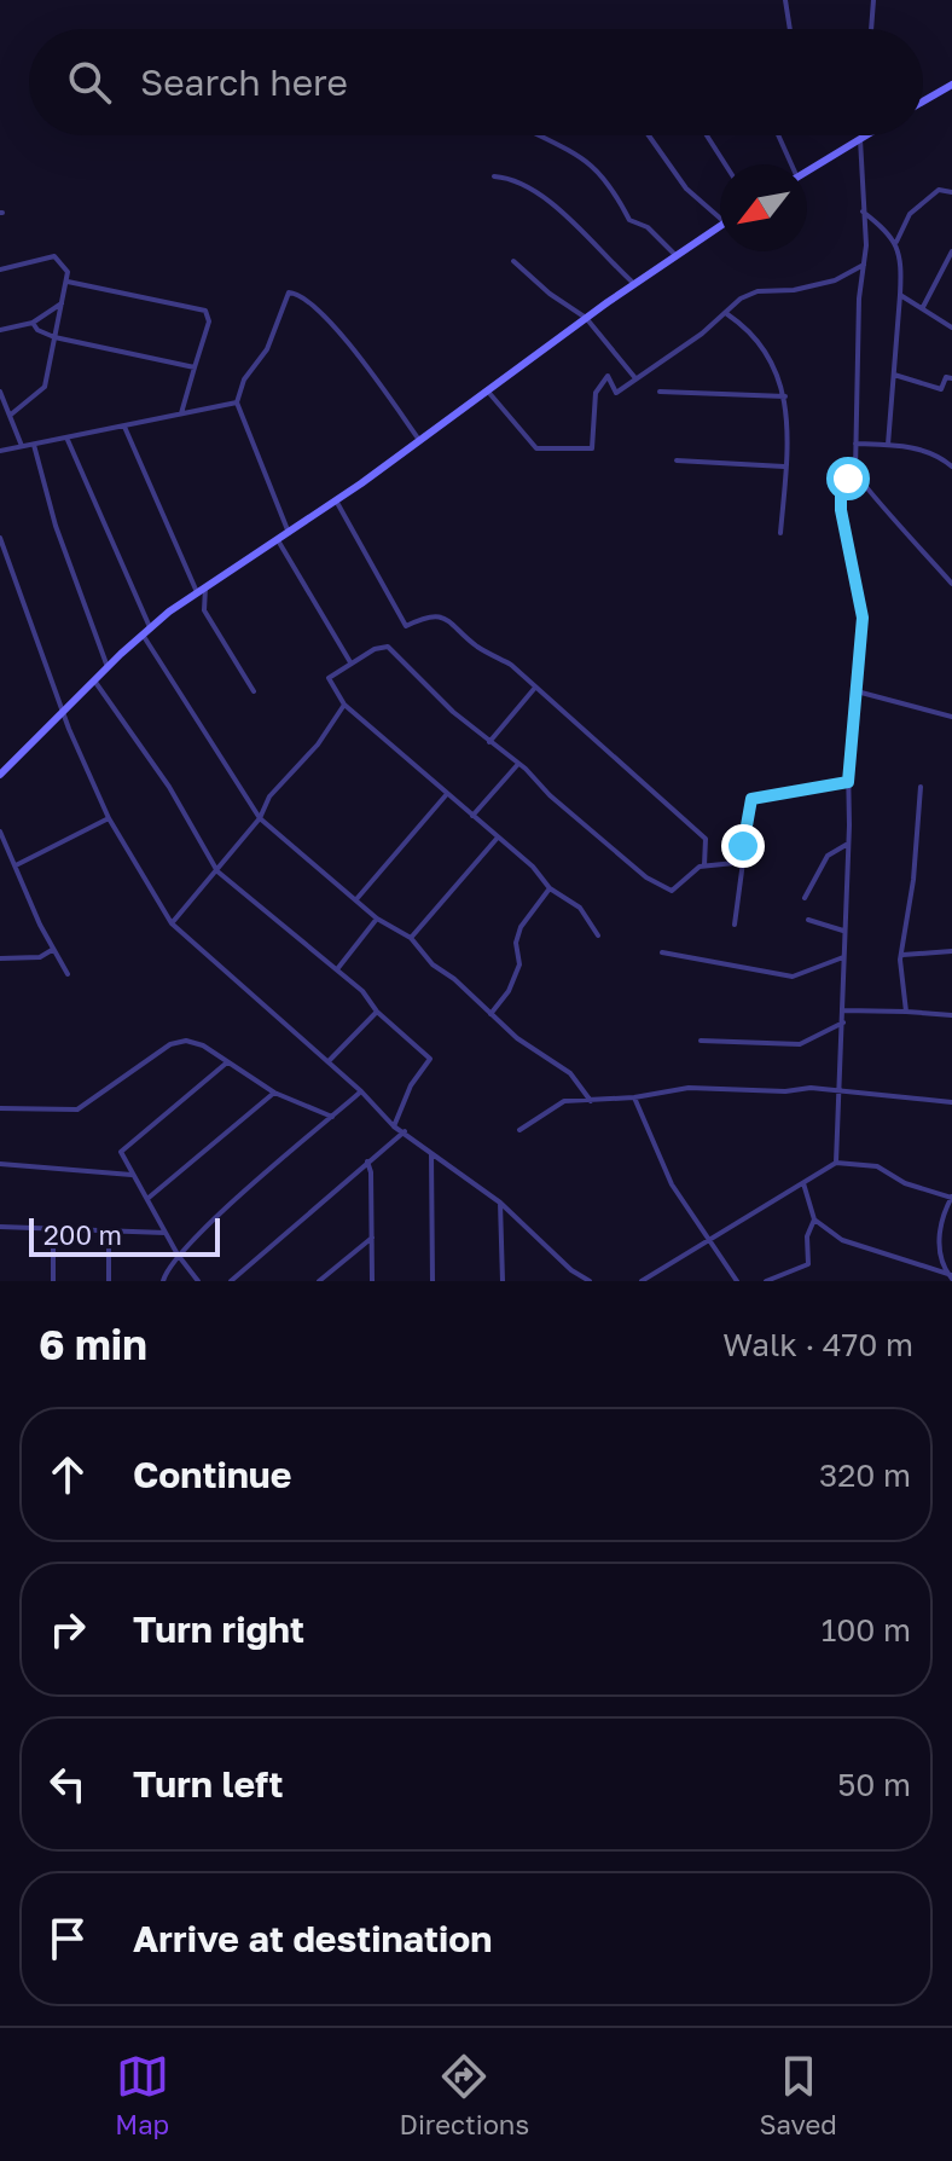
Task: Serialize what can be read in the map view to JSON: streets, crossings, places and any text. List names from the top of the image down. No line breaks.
{"scale_bar":"200 m","north":"bottom left","page":{"search":"Search here","scale":"200 m","heading":["6 min","Walk · 470 m"],"list":[["Continue","320 m"],["Turn right","100 m"],["Turn left","50 m"],"Arrive at destination"],"nav":["Map","Directions","Saved"]}}
